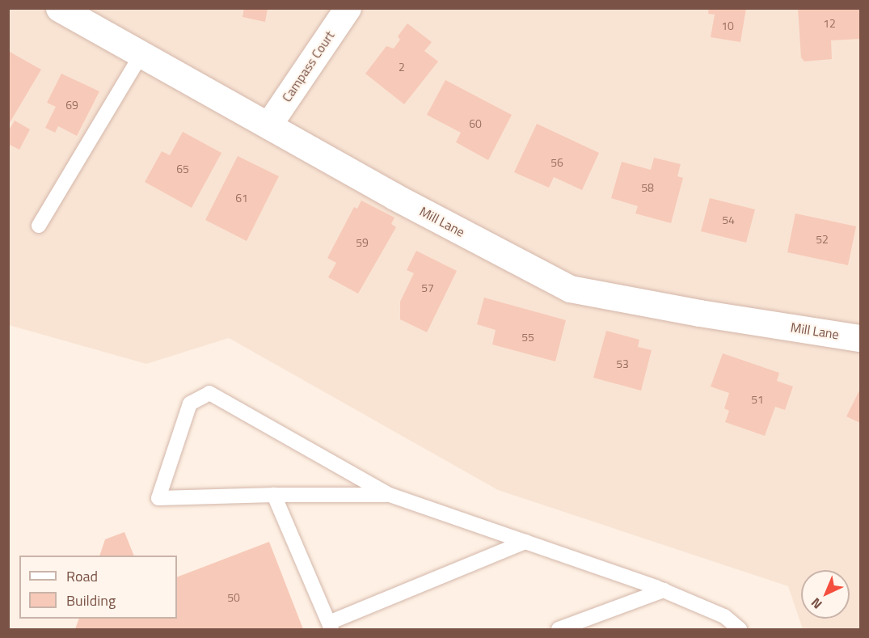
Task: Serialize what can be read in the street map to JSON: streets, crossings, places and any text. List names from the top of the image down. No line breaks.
{"streets":{"street":["Campass Court","Mill Lane"]},"crossings":[["Campass Court","Mill Lane"]],"house_numbers":["12","10","2","69","60","56","65","58","61","54","52","59","57","55","53","51","50"],"legend":["Road","Building"],"north":"bottom left"}
